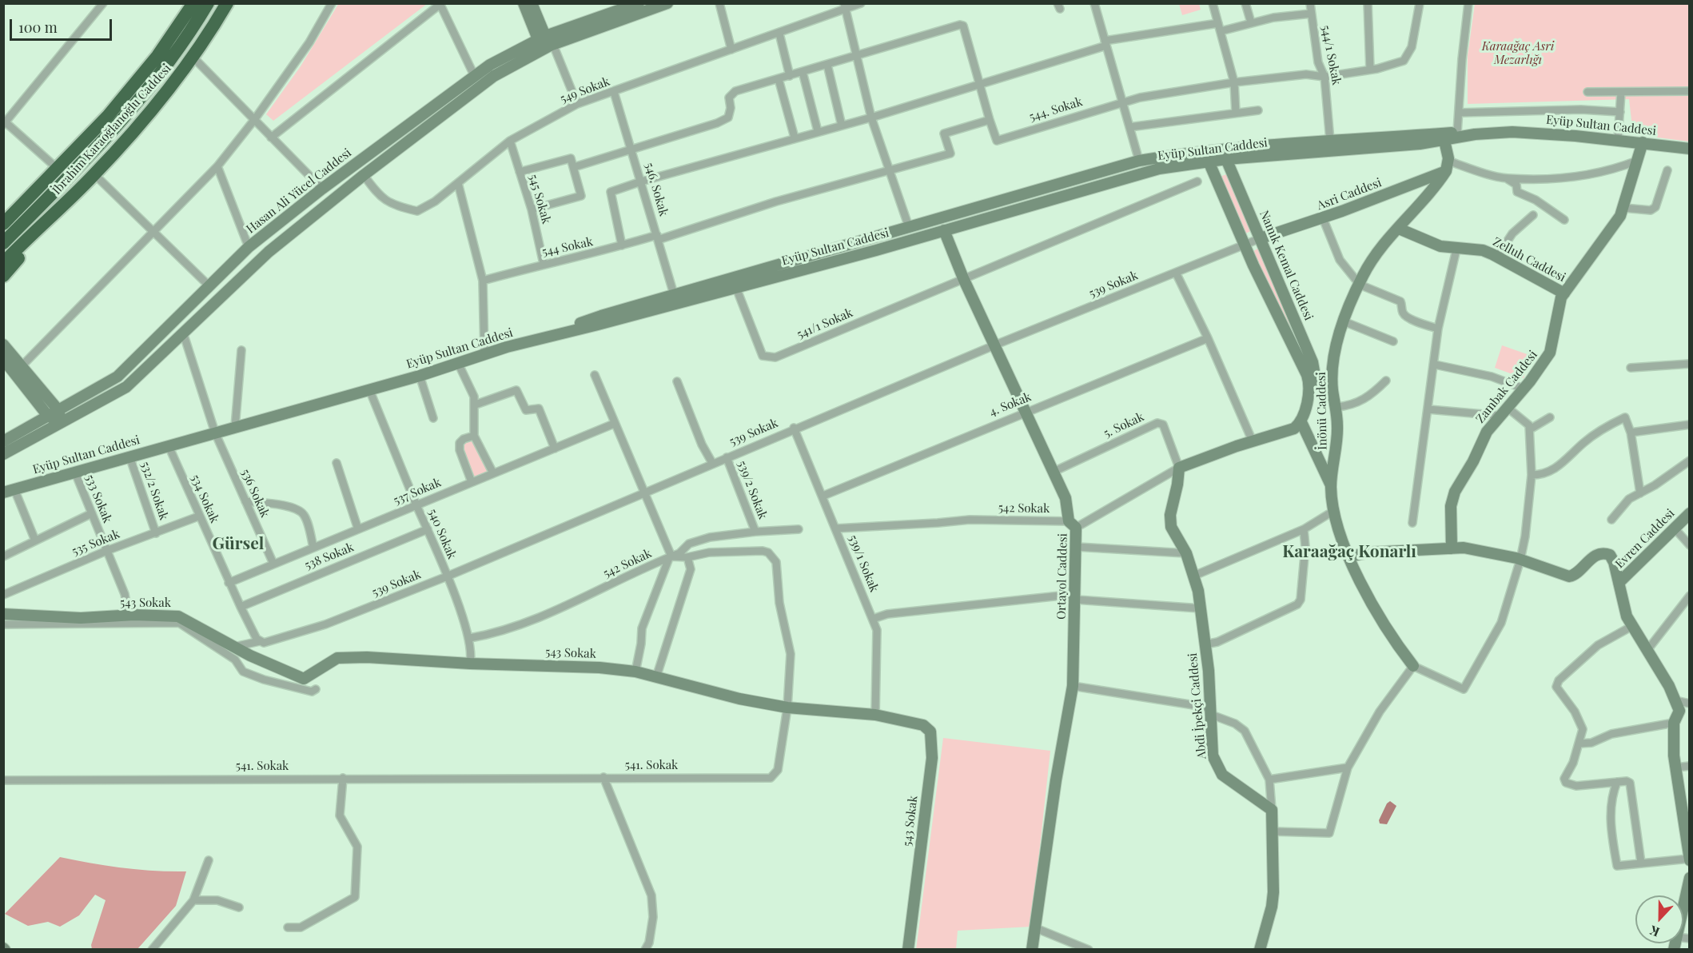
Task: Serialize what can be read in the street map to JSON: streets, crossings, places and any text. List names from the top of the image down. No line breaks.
{"streets":{"highway":["İbrahim Karaoğlanoğlu Caddesi"],"street":["544/1 Sokak","549 Sokak","544. Sokak","Eyüp Sultan Caddesi","546. Sokak","Hasan Ali Yücel Caddesi","Asri Caddesi","545 Sokak","544 Sokak","Zelluh Caddesi","Namık Kemal Caddesi","539 Sokak","541/1 Sokak","Zambak Caddesi","4. Sokak","İnönü Caddesi","5. Sokak","539/2 Sokak","532/2 Sokak","537 Sokak","536 Sokak","533 Sokak","534 Sokak","542 Sokak","540 Sokak","Evren Caddesi","535 Sokak","538 Sokak","539/1 Sokak","Ortayol Caddesi","543 Sokak","Abdi İpekçi Caddesi","541. Sokak"]},"crossings":[["544/1 Sokak","544. Sokak"],["549 Sokak","546. Sokak"],["549 Sokak","545 Sokak"],["Eyüp Sultan Caddesi","Namık Kemal Caddesi"],["Eyüp Sultan Caddesi","541/1 Sokak"],["Eyüp Sultan Caddesi","Zambak Caddesi"],["Eyüp Sultan Caddesi","532/2 Sokak"],["Eyüp Sultan Caddesi","536 Sokak"],["Eyüp Sultan Caddesi","533 Sokak"],["Eyüp Sultan Caddesi","534 Sokak"],["Eyüp Sultan Caddesi","540 Sokak"],["Eyüp Sultan Caddesi","Ortayol Caddesi"],["546. Sokak","544 Sokak"],["Asri Caddesi","Namık Kemal Caddesi"],["Asri Caddesi","539 Sokak"],["Asri Caddesi","İnönü Caddesi"],["545 Sokak","544 Sokak"],["Zelluh Caddesi","Zambak Caddesi"],["Zelluh Caddesi","İnönü Caddesi"],["Namık Kemal Caddesi","539 Sokak"],["539 Sokak","539/2 Sokak"],["539 Sokak","534 Sokak"],["539 Sokak","540 Sokak"],["539 Sokak","539/1 Sokak"],["539 Sokak","Ortayol Caddesi"],["539 Sokak","543 Sokak"],["541/1 Sokak","Ortayol Caddesi"],["4. Sokak","539/1 Sokak"],["4. Sokak","Ortayol Caddesi"],["5. Sokak","Ortayol Caddesi"],["5. Sokak","Abdi İpekçi Caddesi"],["539/2 Sokak","542 Sokak"],["532/2 Sokak","535 Sokak"],["537 Sokak","536 Sokak"],["537 Sokak","534 Sokak"],["537 Sokak","540 Sokak"],["533 Sokak","535 Sokak"],["533 Sokak","543 Sokak"],["534 Sokak","535 Sokak"],["534 Sokak","538 Sokak"],["542 Sokak","540 Sokak"],["542 Sokak","539/1 Sokak"],["542 Sokak","Ortayol Caddesi"],["542 Sokak","541. Sokak"],["540 Sokak","538 Sokak"],["540 Sokak","543 Sokak"],["539/1 Sokak","543 Sokak"],["543 Sokak","541. Sokak"]],"districts":["Gürsel","Karaağaç Konarlı"],"parks":["Karaağaç Asri Mezarlığı"],"scale_bar":"100 m","north":"bottom"}
